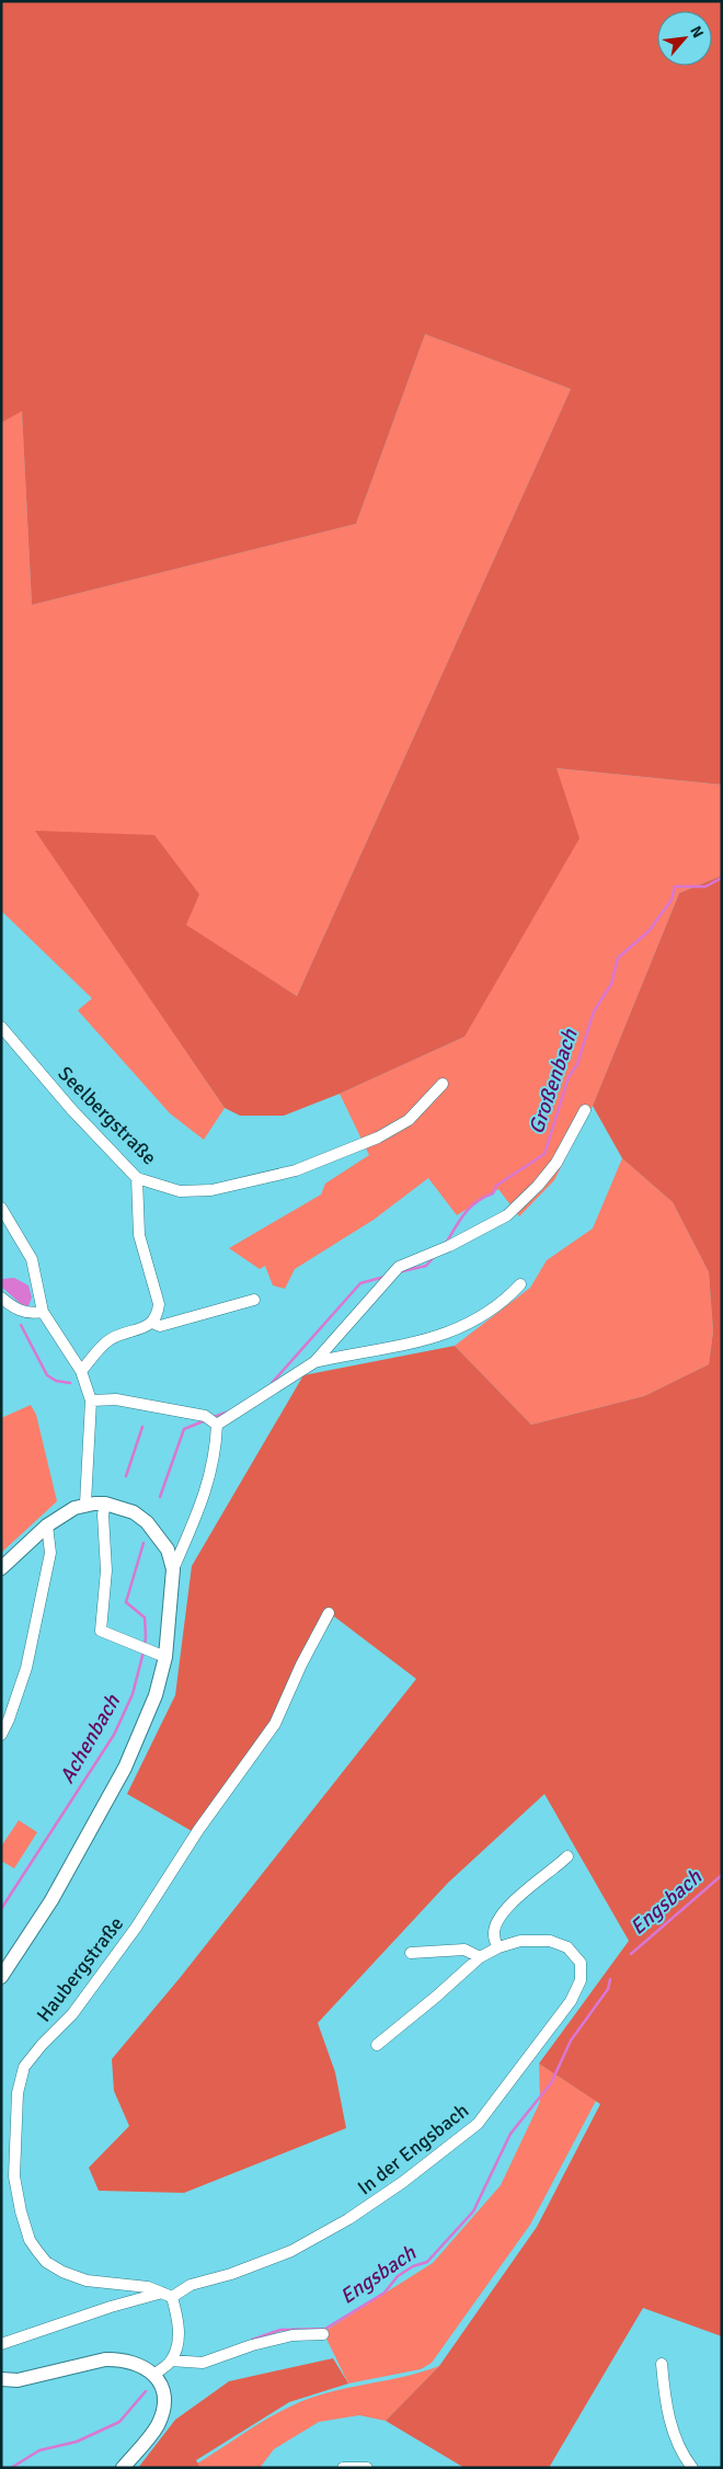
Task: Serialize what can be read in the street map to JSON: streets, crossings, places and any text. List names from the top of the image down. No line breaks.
{"streets":{"street":["Seelbergstraße","Haubergstraße","In der Engsbach"]},"crossings":[["Haubergstraße","In der Engsbach"]],"water":["Großenbach","Achenbach","Engsbach"],"north":"top right"}
